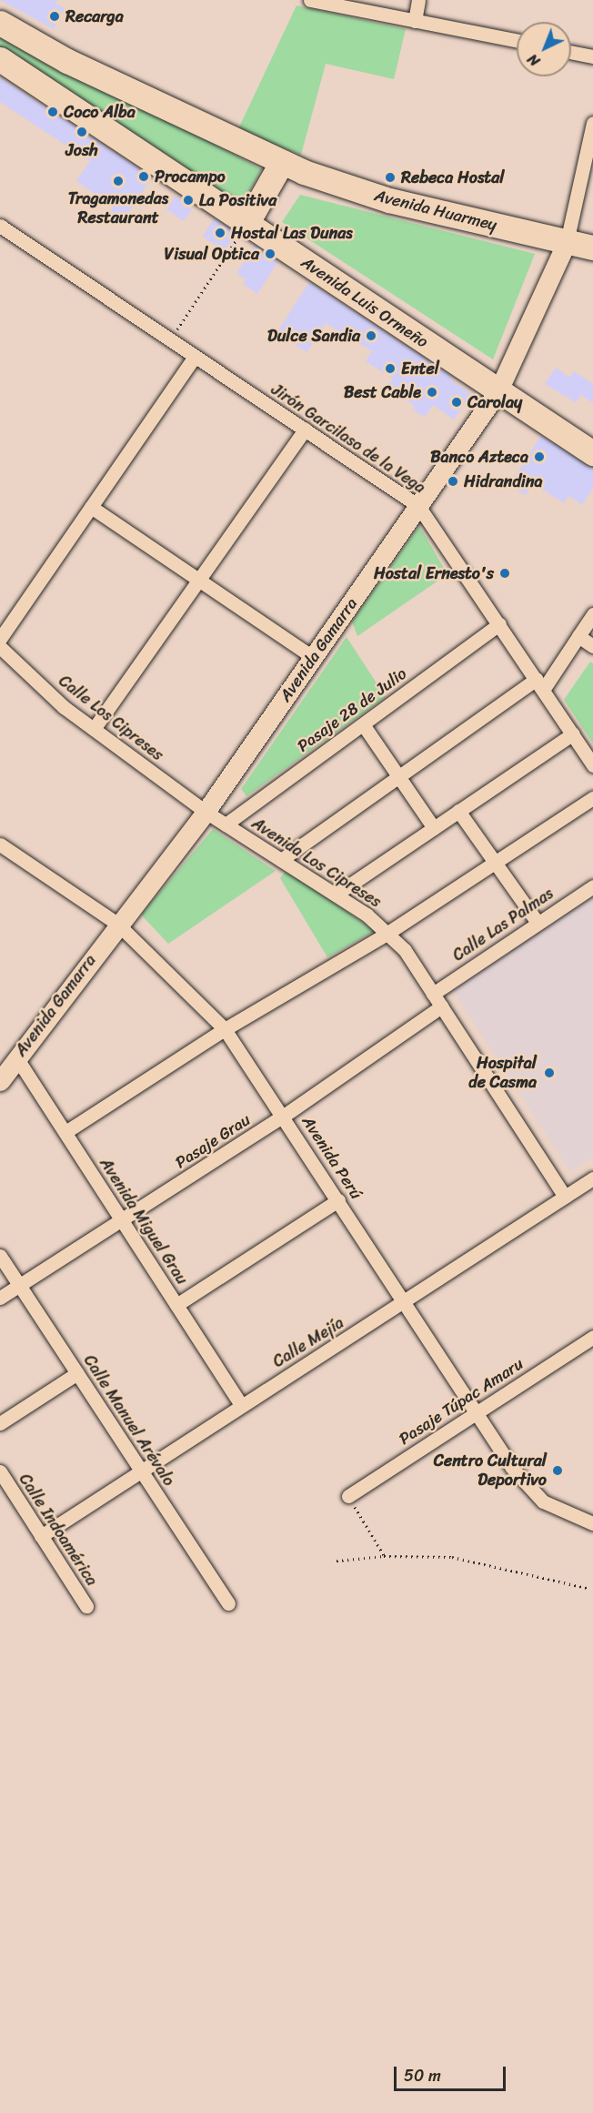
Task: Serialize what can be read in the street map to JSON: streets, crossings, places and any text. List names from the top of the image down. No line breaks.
{"streets":{"highway":["Avenida Huarmey","Avenida Luis Ormeño"],"street":["Jirón Garcilaso de la Vega","Avenida Gamarra","Pasaje 28 de Julio","Calle Los Cipreses","Avenida Los Cipreses","Calle Las Palmas","Pasaje Grau","Avenida Perú","Avenida Miguel Grau","Calle Mejía","Pasaje Túpac Amaru","Calle Manuel Arévalo","Calle Indoamérica"]},"crossings":[["Avenida Huarmey","Avenida Gamarra"],["Avenida Luis Ormeño","Avenida Gamarra"],["Jirón Garcilaso de la Vega","Avenida Gamarra"],["Jirón Garcilaso de la Vega","Pasaje 28 de Julio"],["Avenida Gamarra","Calle Los Cipreses"],["Avenida Gamarra","Avenida Los Cipreses"],["Avenida Gamarra","Avenida Perú"],["Avenida Gamarra","Avenida Miguel Grau"],["Pasaje 28 de Julio","Avenida Los Cipreses"],["Calle Los Cipreses","Avenida Los Cipreses"],["Avenida Los Cipreses","Calle Las Palmas"],["Avenida Los Cipreses","Pasaje Grau"],["Avenida Los Cipreses","Calle Mejía"],["Pasaje Grau","Avenida Perú"],["Pasaje Grau","Avenida Miguel Grau"],["Pasaje Grau","Calle Manuel Arévalo"],["Avenida Perú","Calle Mejía"],["Avenida Perú","Pasaje Túpac Amaru"],["Avenida Miguel Grau","Calle Mejía"],["Calle Mejía","Calle Manuel Arévalo"],["Calle Mejía","Calle Indoamérica"]],"places":["Recarga","Coco Alba","Josh","Procampo","Rebeca Hostal","Tragamonedas Restaurant","La Positiva","Hostal Las Dunas","Visual Optica","Dulce Sandia","Entel","Best Cable","Carolay","Banco Azteca","Hidrandina","Hostal Ernesto's","Hospital de Casma","Centro Cultural Deportivo"],"scale_bar":"50 m","north":"bottom left"}
